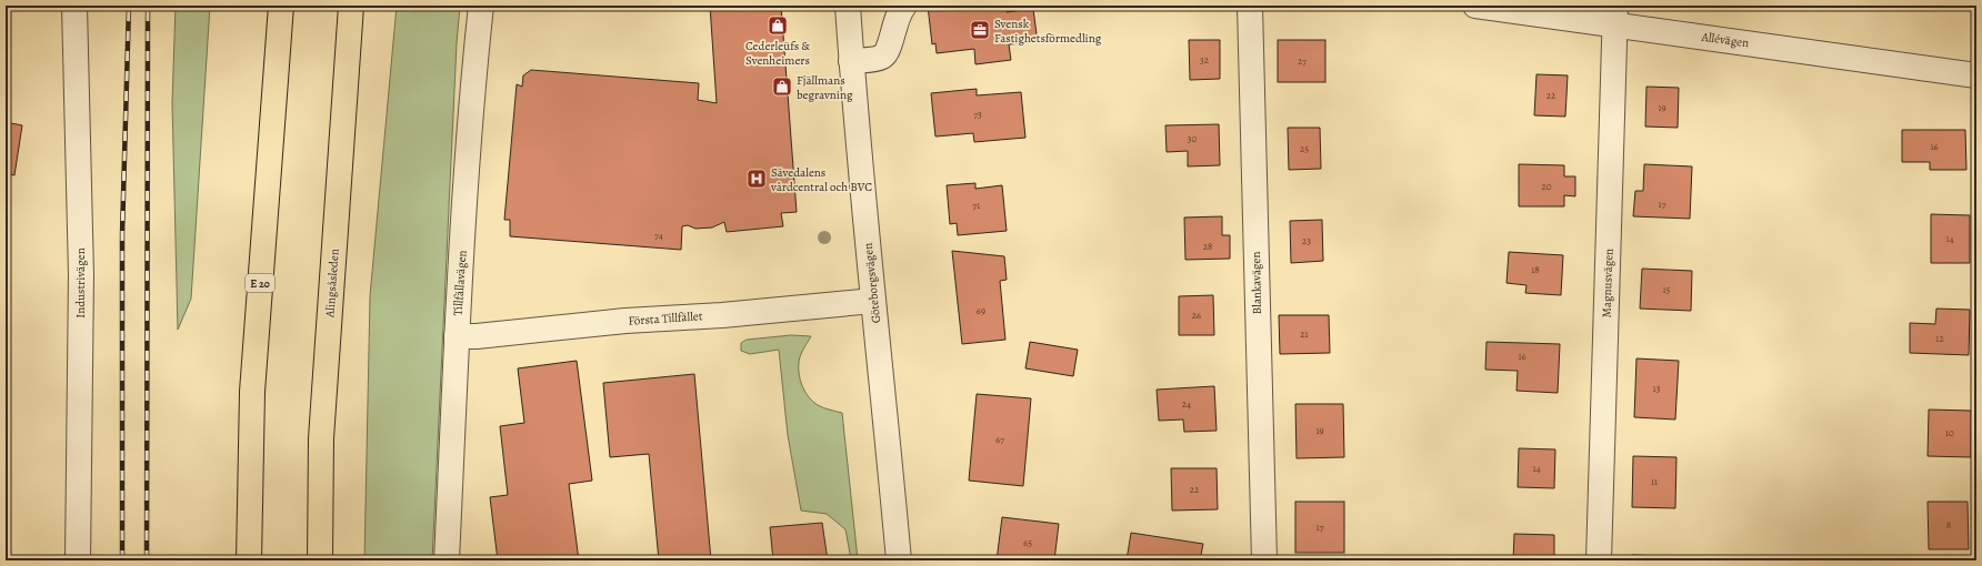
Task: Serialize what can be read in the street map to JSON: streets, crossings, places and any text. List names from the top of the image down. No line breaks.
{"streets":{"highway":["E 20","Alingsåsleden"],"street":["Allévägen","Industrivägen","Tillfällavägen","Göteborgsvägen","Blankavägen","Magnusvägen","Första Tillfället"]},"crossings":[["Allévägen","Magnusvägen"],["Tillfällavägen","Första Tillfället"],["Göteborgsvägen","Första Tillfället"]],"places":{"shop":["Cederleüfs & Svenheimers","Fjällmans begravning"],"office":["Svensk Fastighetsförmedling"],"hospital":["Sävedalens vårdcentral och BVC"]},"house_numbers":["32","27","22","19","73","30","16","25","20","17","71","74","14","23","28","18","15","69","26","21","12","16","13","24","19","10","67","14","11","22","8","17","65"]}
